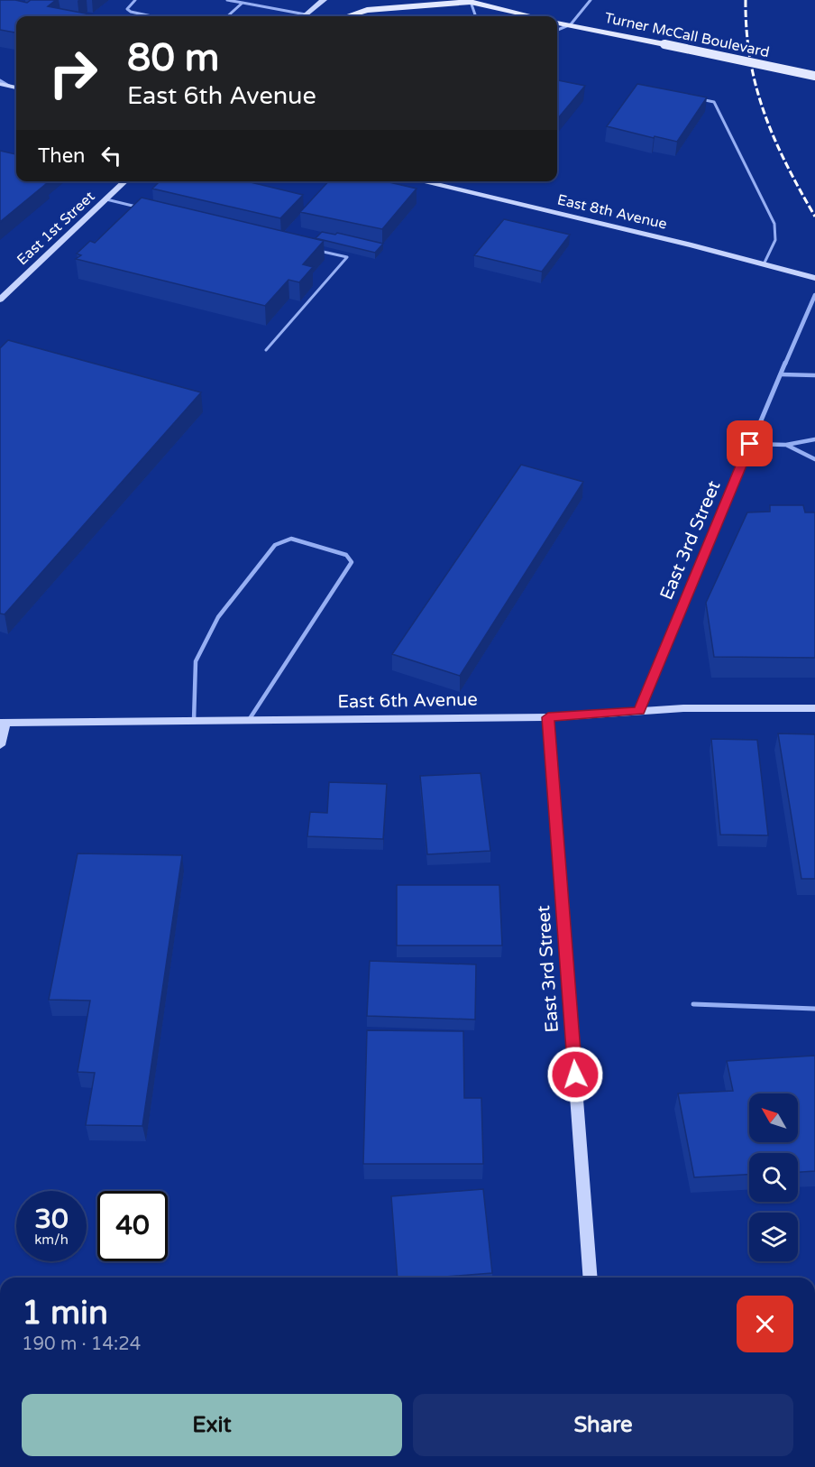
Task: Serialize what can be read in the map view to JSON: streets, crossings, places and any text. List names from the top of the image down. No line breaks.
{"streets":{"main road":["Turner McCall Boulevard"],"street":["East 8th Avenue","East 1st Street","East 3rd Street","East 6th Avenue"]},"crossings":[["East 3rd Street","East 6th Avenue"]],"north":"top left","page":{"turn":["80 m","East 6th Avenue"],"then":"Then","speed":"30 km/h","limit":"40","heading":["1 min","190 m · 14:24"],"buttons":["Exit","Share"]}}
